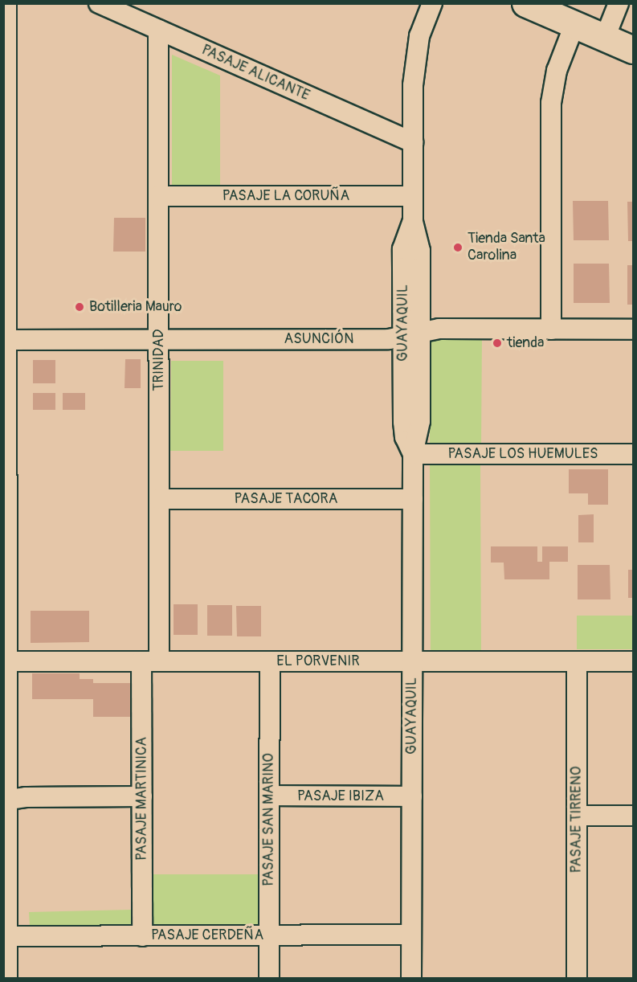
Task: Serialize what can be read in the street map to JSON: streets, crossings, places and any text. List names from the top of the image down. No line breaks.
{"streets":{"street":["PASAJE ALICANTE","PASAJE LA CORUÑA","GUAYAQUIL","ASUNCIÓN","TRINIDAD","PASAJE LOS HUEMULES","PASAJE TACORA","EL PORVENIR","PASAJE IBIZA","PASAJE MARTINICA","PASAJE SAN MARINO","PASAJE TIRRENO","PASAJE CERDEÑA"]},"crossings":[["PASAJE ALICANTE","GUAYAQUIL"],["PASAJE ALICANTE","TRINIDAD"],["PASAJE LA CORUÑA","GUAYAQUIL"],["PASAJE LA CORUÑA","TRINIDAD"],["GUAYAQUIL","ASUNCIÓN"],["GUAYAQUIL","PASAJE LOS HUEMULES"],["GUAYAQUIL","PASAJE TACORA"],["GUAYAQUIL","EL PORVENIR"],["GUAYAQUIL","PASAJE IBIZA"],["GUAYAQUIL","PASAJE CERDEÑA"],["ASUNCIÓN","TRINIDAD"],["TRINIDAD","PASAJE TACORA"],["TRINIDAD","EL PORVENIR"],["TRINIDAD","PASAJE MARTINICA"],["EL PORVENIR","PASAJE MARTINICA"],["EL PORVENIR","PASAJE SAN MARINO"],["EL PORVENIR","PASAJE TIRRENO"],["PASAJE IBIZA","PASAJE SAN MARINO"],["PASAJE MARTINICA","PASAJE CERDEÑA"],["PASAJE SAN MARINO","PASAJE CERDEÑA"]],"places":["Tienda Santa Carolina","Botilleria Mauro","tienda"]}
